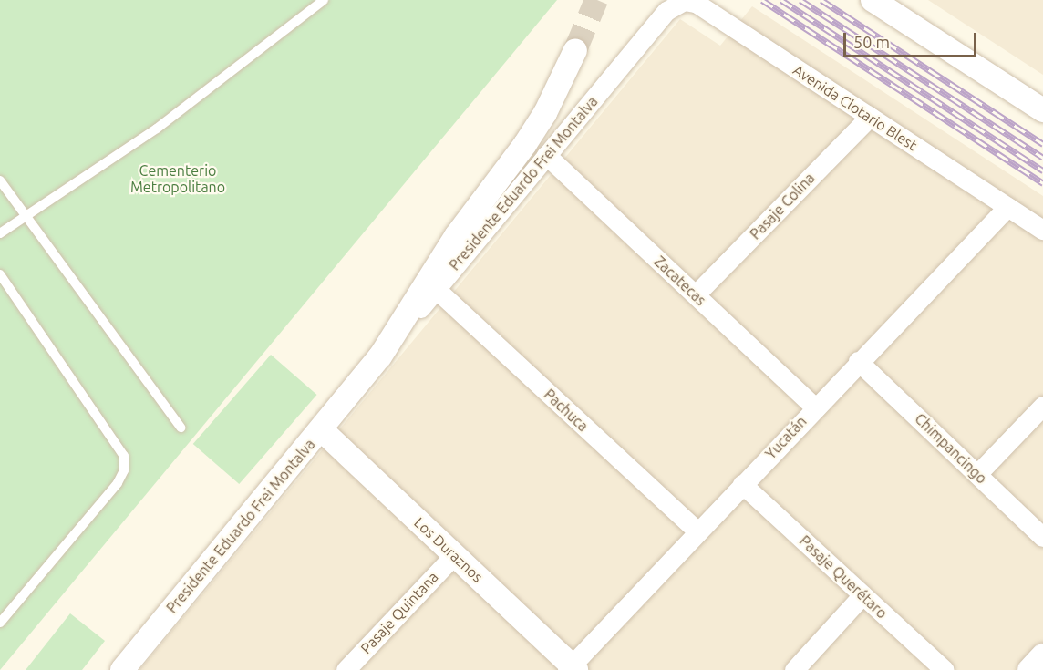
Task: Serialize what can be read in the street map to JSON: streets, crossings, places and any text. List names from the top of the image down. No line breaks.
{"streets":{"street":["Avenida Clotario Blest","Presidente Eduardo Frei Montalva","Pasaje Colina","Zacatecas","Pachuca","Yucatán","Chimpancingo","Los Duraznos","Pasaje Querétaro","Pasaje Quintana"]},"crossings":[["Avenida Clotario Blest","Presidente Eduardo Frei Montalva"],["Avenida Clotario Blest","Pasaje Colina"],["Avenida Clotario Blest","Yucatán"],["Presidente Eduardo Frei Montalva","Zacatecas"],["Presidente Eduardo Frei Montalva","Pachuca"],["Presidente Eduardo Frei Montalva","Los Duraznos"],["Pasaje Colina","Zacatecas"],["Zacatecas","Yucatán"],["Pachuca","Yucatán"],["Yucatán","Chimpancingo"],["Yucatán","Los Duraznos"],["Yucatán","Pasaje Querétaro"],["Los Duraznos","Pasaje Quintana"]],"parks":["Cementerio Metropolitano"],"scale_bar":"50 m"}
